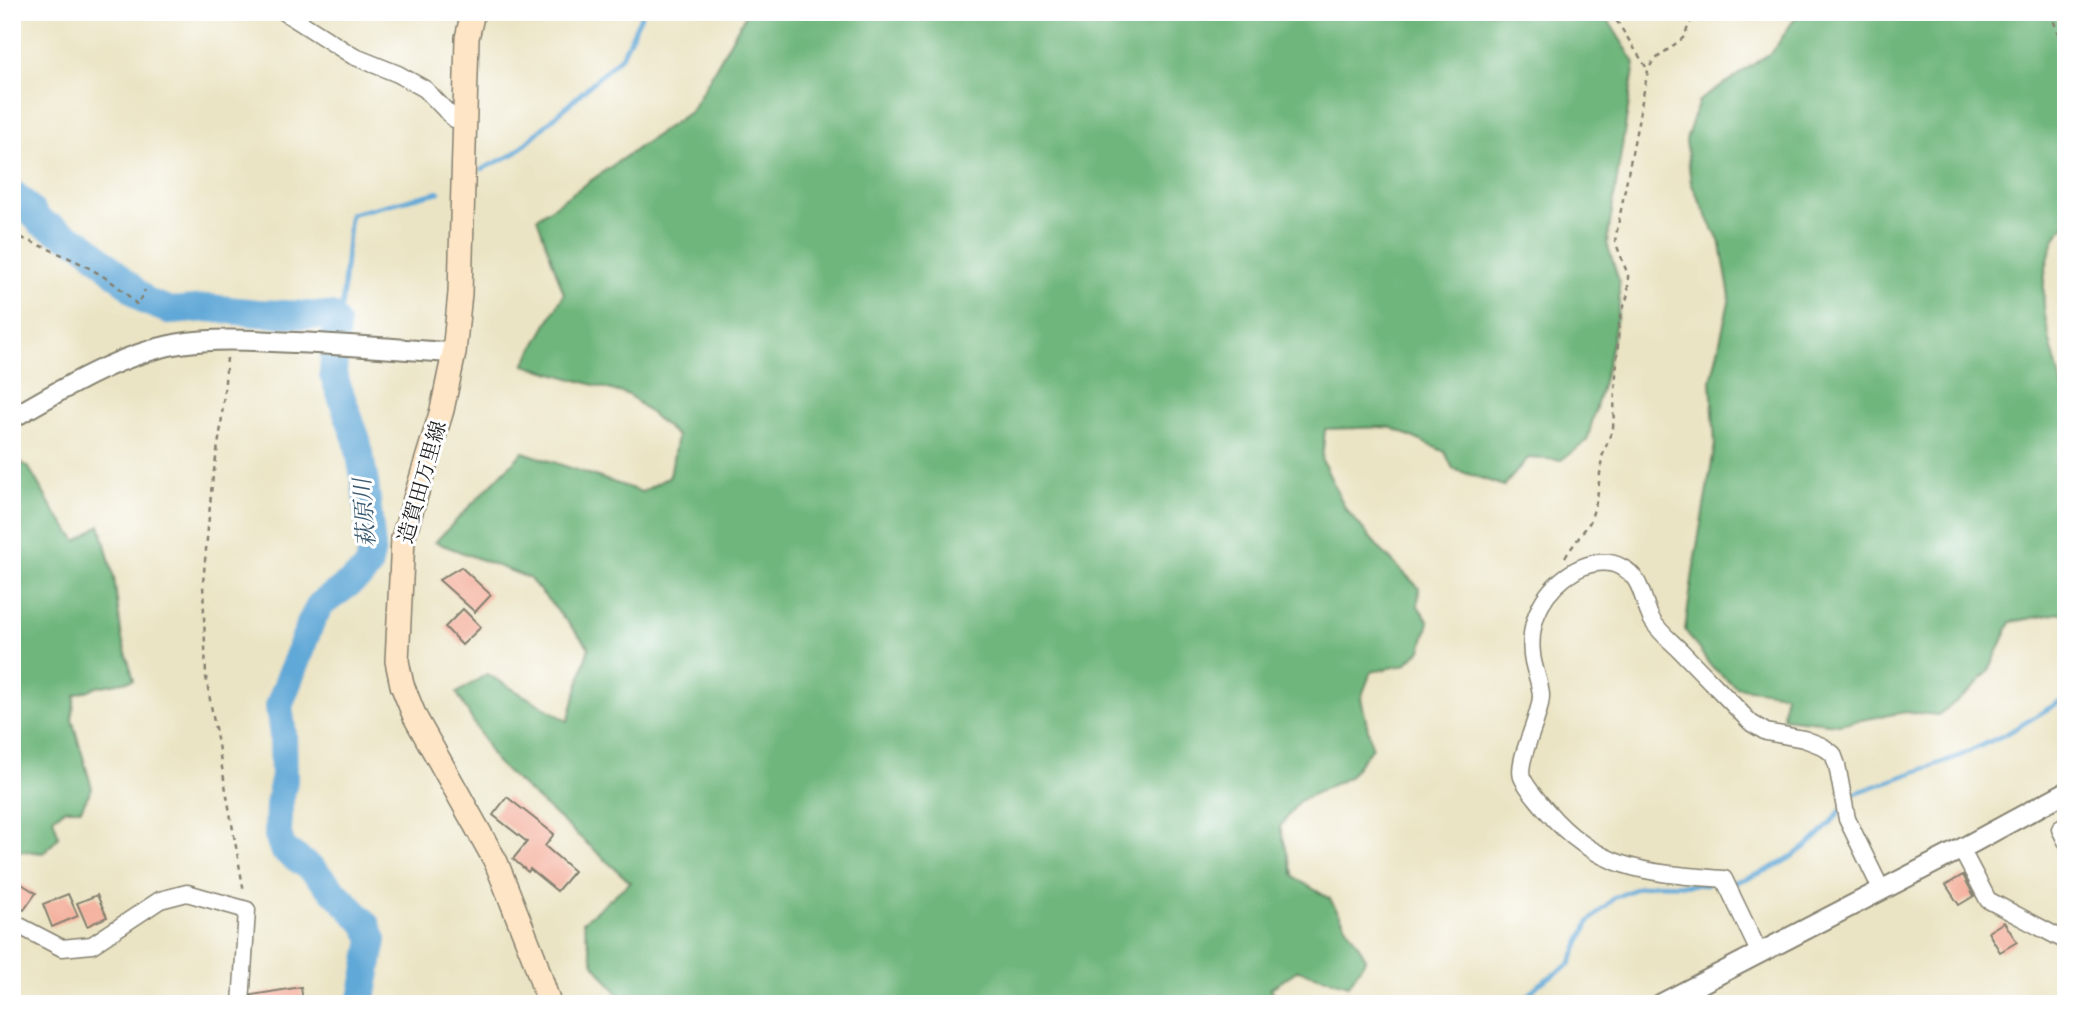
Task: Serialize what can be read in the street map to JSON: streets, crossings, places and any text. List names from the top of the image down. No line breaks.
{"streets":{"main road":["造賀田万里線"]},"water":["萩原川"]}
